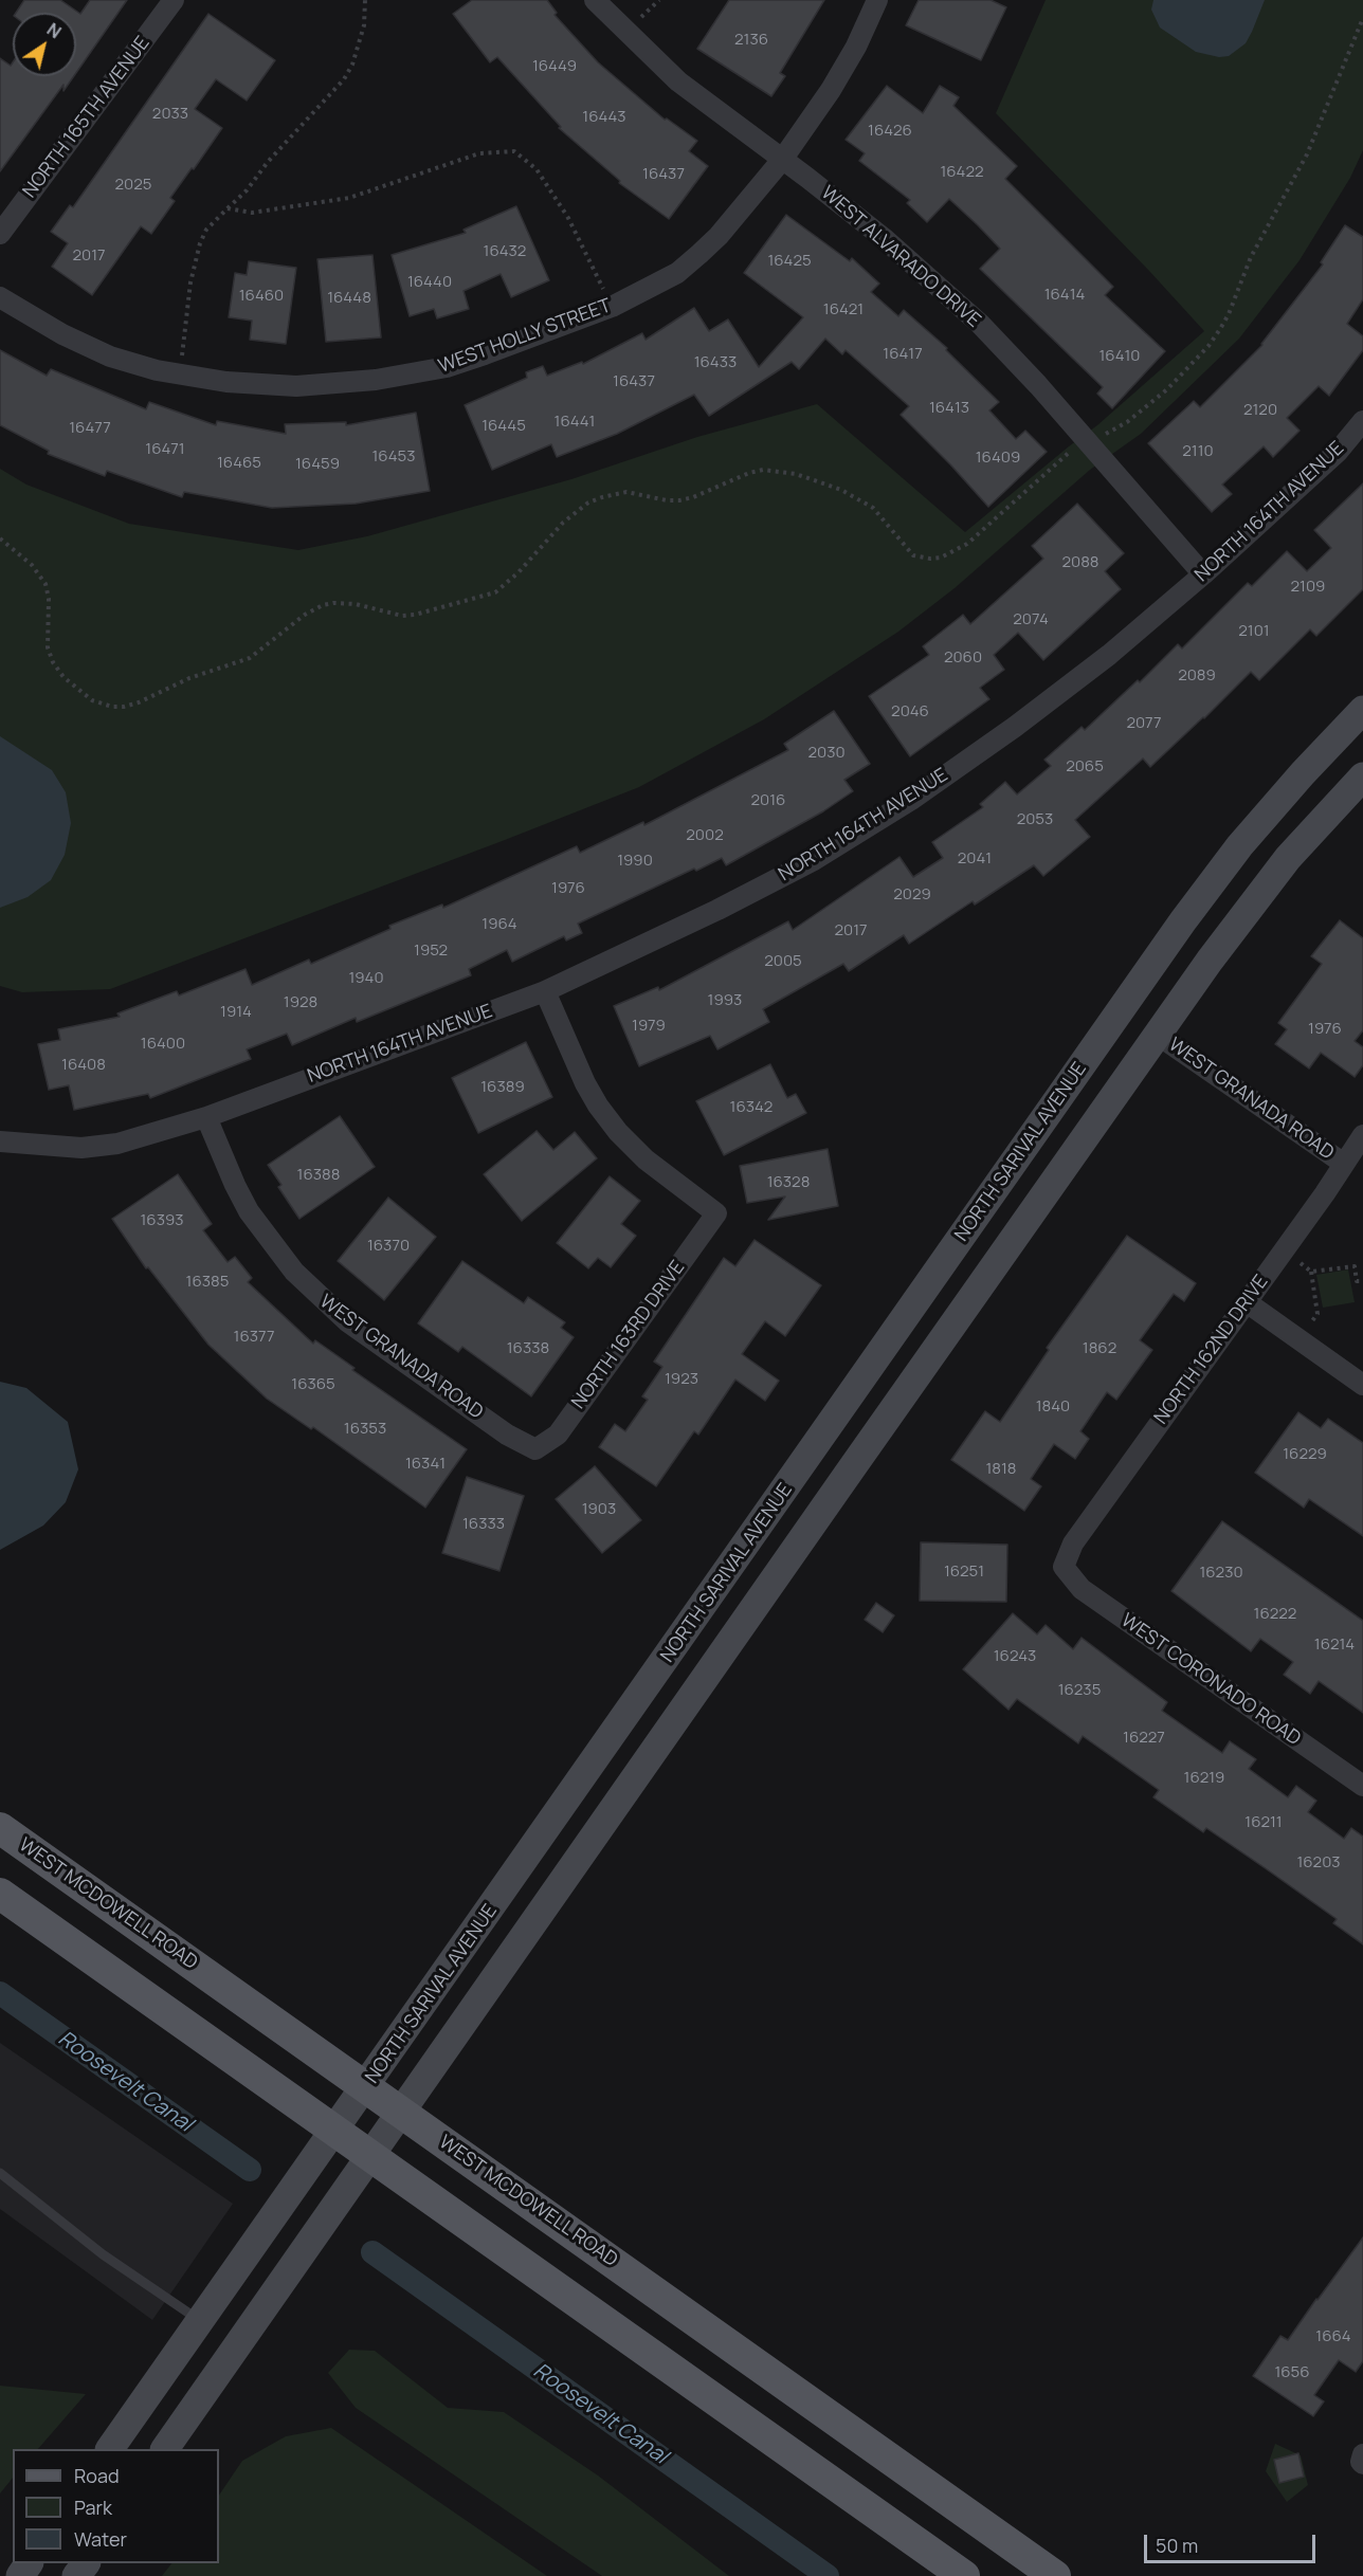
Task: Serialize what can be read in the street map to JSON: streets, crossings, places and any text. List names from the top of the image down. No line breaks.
{"streets":{"main road":["NORTH SARIVAL AVENUE","WEST MCDOWELL ROAD"],"street":["NORTH 165TH AVENUE","WEST ALVARADO DRIVE","WEST HOLLY STREET","NORTH 164TH AVENUE","WEST GRANADA ROAD","NORTH 163RD DRIVE","NORTH 162ND DRIVE","WEST CORONADO ROAD"]},"crossings":[["WEST ALVARADO DRIVE","WEST HOLLY STREET"],["WEST ALVARADO DRIVE","NORTH 164TH AVENUE"],["NORTH 164TH AVENUE","WEST GRANADA ROAD"],["NORTH 164TH AVENUE","NORTH 163RD DRIVE"],["WEST GRANADA ROAD","NORTH 163RD DRIVE"],["WEST GRANADA ROAD","NORTH 162ND DRIVE"],["NORTH SARIVAL AVENUE","WEST MCDOWELL ROAD"],["NORTH 162ND DRIVE","WEST CORONADO ROAD"]],"water":["Roosevelt Canal"],"house_numbers":["2136","16449","2033","16443","16426","16422","16437","2025","16432","2017","16425","16440","16414","16460","16448","16421","16417","16410","16433","16437","16413","2120","16441","16445","16477","16471","2110","16453","16409","16465","16459","2088","2109","2074","2101","2060","2089","2046","2077","2030","2065","2016","2053","2002","2041","1990","1976","2029","1964","2017","1952","2005","1940","1993","1928","1914","1979","1976","16400","16408","16389","16342","16388","16328","16393","16370","16385","16377","16338","1862","1923","16365","1840","16353","16229","16341","1818","1903","16333","16251","16230","16222","16214","16243","16235","16227","16219","16211","16203","1664","1656"],"legend":["Road","Park","Water"],"scale_bar":"50 m","north":"top right"}
